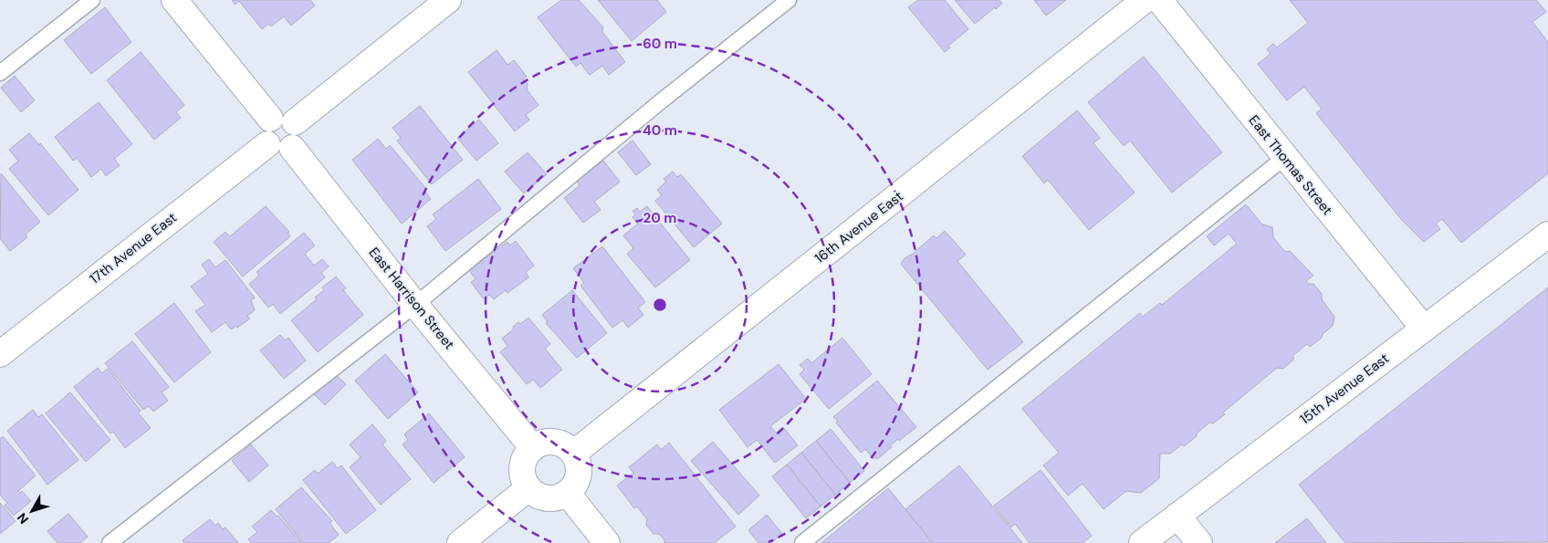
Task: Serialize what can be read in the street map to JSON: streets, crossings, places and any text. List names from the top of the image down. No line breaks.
{"streets":{"street":["East Thomas Street","16th Avenue East","17th Avenue East","East Harrison Street","15th Avenue East"]},"crossings":[["East Thomas Street","15th Avenue East"],["16th Avenue East","East Harrison Street"],["17th Avenue East","East Harrison Street"]],"north":"bottom left","rings":["60 m","40 m","20 m"]}
